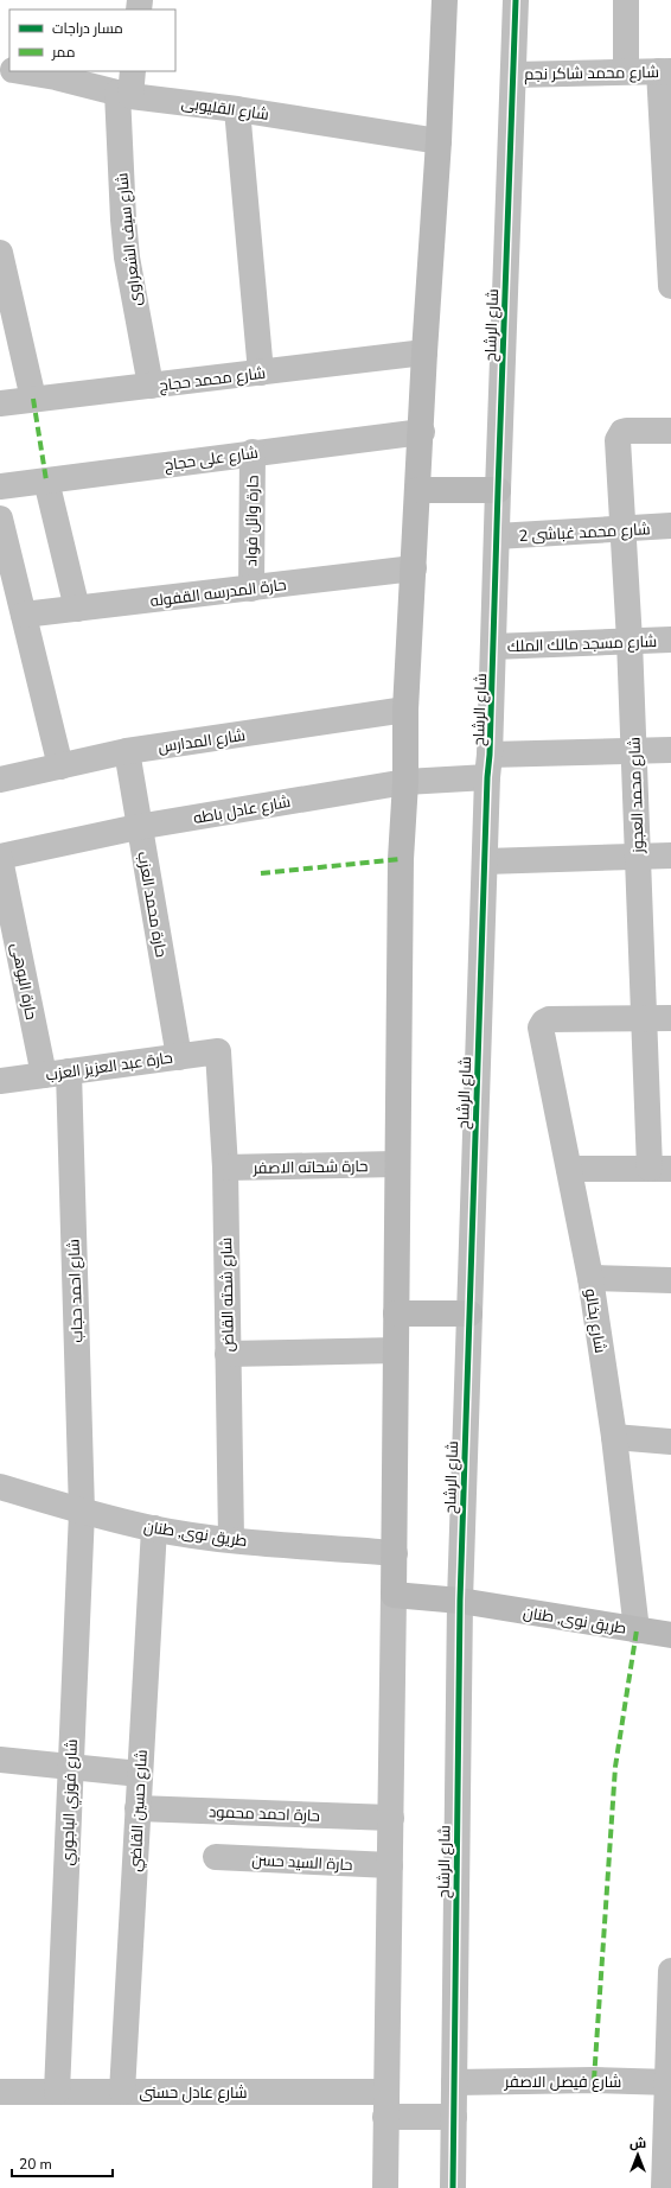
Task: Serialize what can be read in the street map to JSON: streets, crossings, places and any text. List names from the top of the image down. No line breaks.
{"streets":{"main road":["طريق نوى, طنان"],"street":["شارع محمد شاكر نجم","شارع القليوبى","شارع سيف الشعراوى","شارع الرشاح","شارع محمد حجاج","شارع على حجاج","حارة وائل فواد","شارع محمد غباشى 2","حارة المدرسه القفوله","شارع مسجد مالك الملك","شارع المدارس","شارع محمد العجوز","شارع عادل باطه","حارة محمد العزب","حارة البوهى","حارة عبد العزيز العزب","حارة شحاته الاصفر","شارع احمد حجاب","شارع شحته القاض","شارع بخالو","شارع فوزي الباجوري","شارع حسين القاضي","حارة احمد محمود","حارة السيد حسن","شارع فيصل الاصفر","شارع عادل حسنى"]},"crossings":[["شارع محمد شاكر نجم","شارع الرشاح"],["شارع القليوبى","شارع سيف الشعراوى"],["شارع سيف الشعراوى","شارع محمد حجاج"],["شارع الرشاح","شارع محمد غباشى 2"],["شارع الرشاح","شارع مسجد مالك الملك"],["شارع الرشاح","شارع عادل باطه"],["شارع الرشاح","طريق نوى, طنان"],["شارع الرشاح","شارع فيصل الاصفر"],["شارع الرشاح","شارع عادل حسنى"],["شارع على حجاج","حارة وائل فواد"],["حارة وائل فواد","حارة المدرسه القفوله"],["شارع محمد غباشى 2","شارع محمد العجوز"],["شارع مسجد مالك الملك","شارع محمد العجوز"],["شارع المدارس","حارة محمد العزب"],["شارع محمد العجوز","شارع عادل باطه"],["شارع محمد العجوز","شارع بخالو"],["شارع عادل باطه","حارة محمد العزب"],["شارع عادل باطه","حارة البوهى"],["حارة محمد العزب","حارة عبد العزيز العزب"],["حارة البوهى","حارة عبد العزيز العزب"],["حارة عبد العزيز العزب","شارع احمد حجاب"],["حارة عبد العزيز العزب","شارع شحته القاض"],["حارة شحاته الاصفر","شارع شحته القاض"],["شارع احمد حجاب","طريق نوى, طنان"],["شارع احمد حجاب","شارع فوزي الباجوري"],["شارع شحته القاض","طريق نوى, طنان"],["شارع بخالو","طريق نوى, طنان"],["طريق نوى, طنان","شارع فوزي الباجوري"],["طريق نوى, طنان","شارع حسين القاضي"],["شارع فوزي الباجوري","شارع عادل حسنى"],["شارع حسين القاضي","حارة احمد محمود"],["شارع حسين القاضي","شارع عادل حسنى"]],"legend":["مسار دراجات","ممر"],"scale_bar":"20 m","north":"top"}
